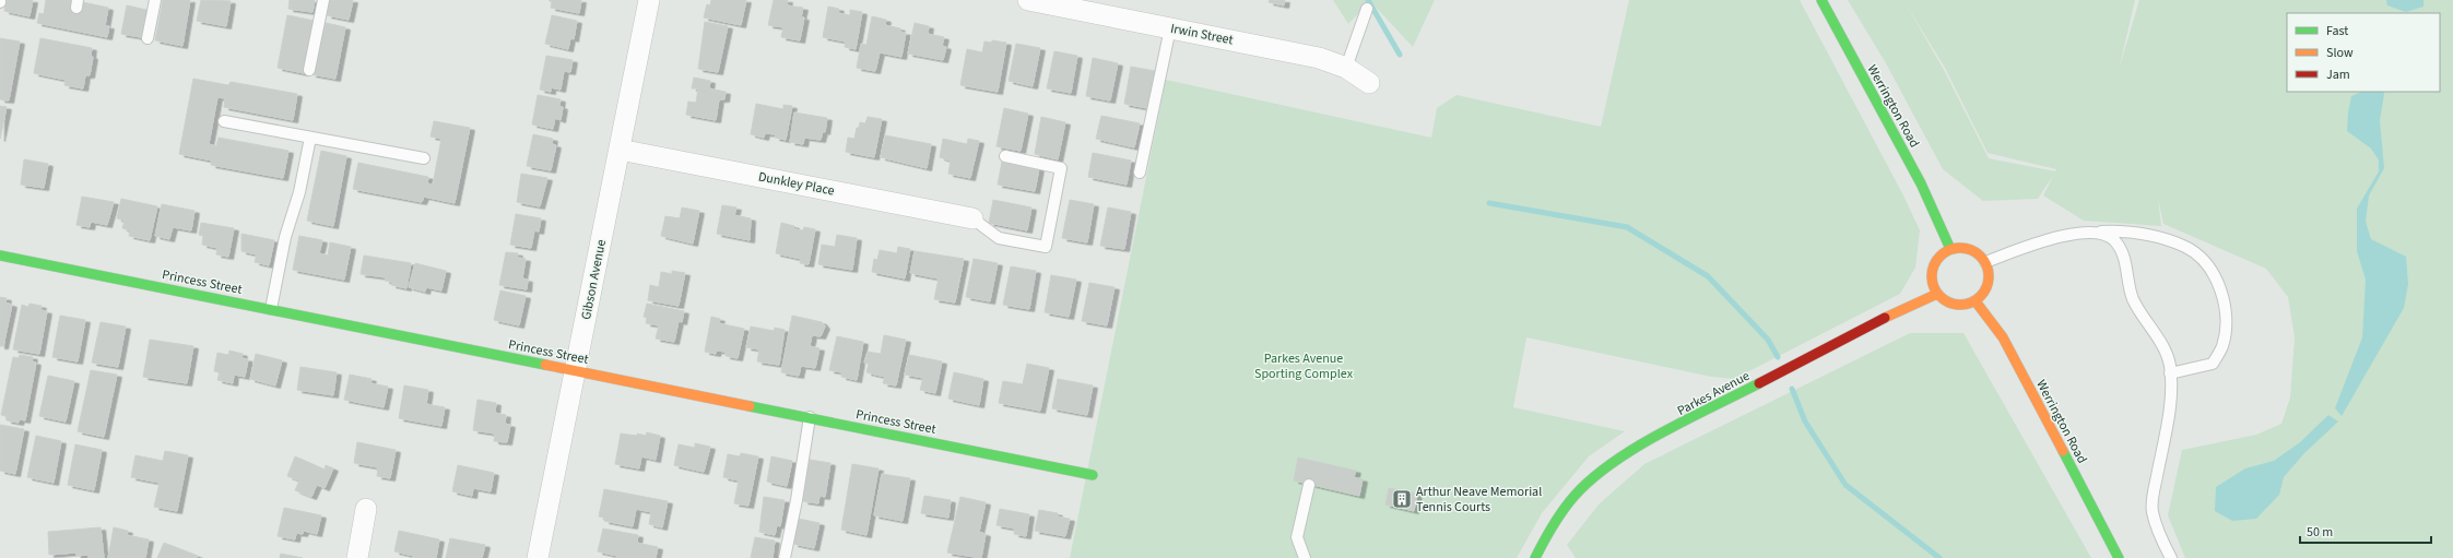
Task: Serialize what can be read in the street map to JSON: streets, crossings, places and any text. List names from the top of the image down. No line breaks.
{"streets":{"street":["Irwin Street","Werrington Road","Dunkley Place","Gibson Avenue","Princess Street","Parkes Avenue"]},"crossings":[["Werrington Road","Parkes Avenue"],["Dunkley Place","Gibson Avenue"],["Gibson Avenue","Princess Street"]],"parks":["Parkes Avenue Sporting Complex"],"places":{"building":["Arthur Neave Memorial Tennis Courts"]},"legend":["Fast","Slow","Jam"],"scale_bar":"50 m"}
